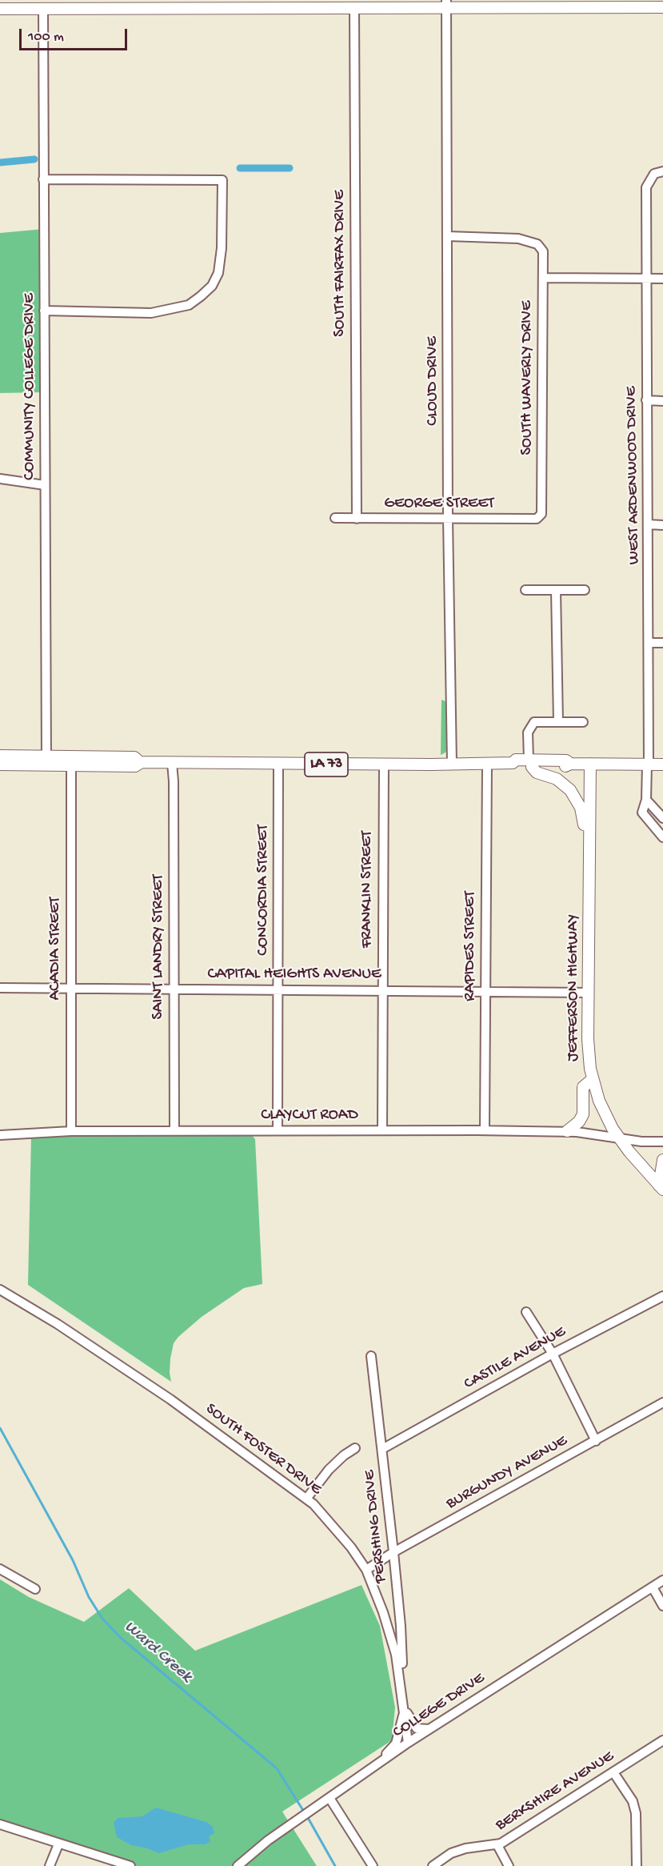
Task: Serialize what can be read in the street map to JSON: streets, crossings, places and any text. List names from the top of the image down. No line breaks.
{"streets":{"main road":["LA 73","JEFFERSON HIGHWAY"],"street":["SOUTH FAIRFAX DRIVE","SOUTH WAVERLY DRIVE","CLOUD DRIVE","COMMUNITY COLLEGE DRIVE","WEST ARDENWOOD DRIVE","GEORGE STREET","FRANKLIN STREET","CONCORDIA STREET","RAPIDES STREET","SAINT LANDRY STREET","ACADIA STREET","CAPITAL HEIGHTS AVENUE","CLAYCUT ROAD","CASTILE AVENUE","SOUTH FOSTER DRIVE","BURGUNDY AVENUE","PERSHING DRIVE","COLLEGE DRIVE","BERKSHIRE AVENUE"]},"crossings":[["SOUTH FAIRFAX DRIVE","GEORGE STREET"],["SOUTH WAVERLY DRIVE","CLOUD DRIVE"],["SOUTH WAVERLY DRIVE","GEORGE STREET"],["CLOUD DRIVE","GEORGE STREET"],["CLOUD DRIVE","LA 73"],["COMMUNITY COLLEGE DRIVE","LA 73"],["LA 73","FRANKLIN STREET"],["LA 73","CONCORDIA STREET"],["LA 73","RAPIDES STREET"],["LA 73","SAINT LANDRY STREET"],["LA 73","ACADIA STREET"],["FRANKLIN STREET","CAPITAL HEIGHTS AVENUE"],["FRANKLIN STREET","CLAYCUT ROAD"],["CONCORDIA STREET","CAPITAL HEIGHTS AVENUE"],["CONCORDIA STREET","CLAYCUT ROAD"],["RAPIDES STREET","CAPITAL HEIGHTS AVENUE"],["RAPIDES STREET","CLAYCUT ROAD"],["SAINT LANDRY STREET","CAPITAL HEIGHTS AVENUE"],["SAINT LANDRY STREET","CLAYCUT ROAD"],["ACADIA STREET","CAPITAL HEIGHTS AVENUE"],["ACADIA STREET","CLAYCUT ROAD"],["CAPITAL HEIGHTS AVENUE","JEFFERSON HIGHWAY"],["JEFFERSON HIGHWAY","CLAYCUT ROAD"],["CASTILE AVENUE","PERSHING DRIVE"],["SOUTH FOSTER DRIVE","BURGUNDY AVENUE"],["SOUTH FOSTER DRIVE","PERSHING DRIVE"],["SOUTH FOSTER DRIVE","COLLEGE DRIVE"],["BURGUNDY AVENUE","PERSHING DRIVE"]],"water":["Ward Creek"],"scale_bar":"100 m"}
